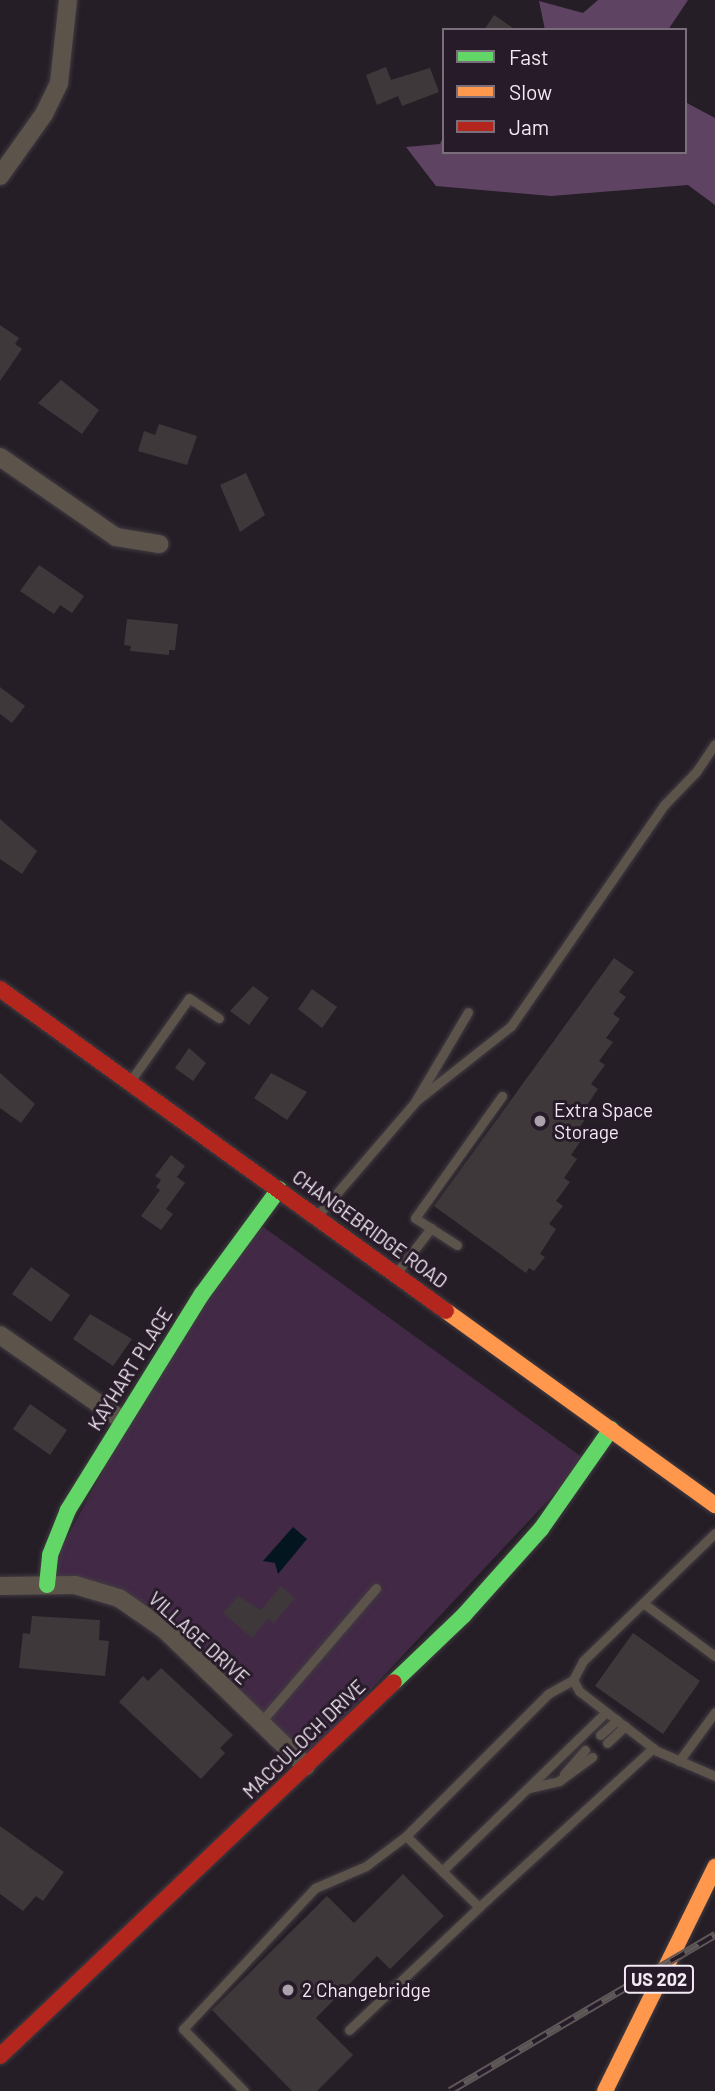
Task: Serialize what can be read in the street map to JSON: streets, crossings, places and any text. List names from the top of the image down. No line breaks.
{"streets":{"street":["CHANGEBRIDGE ROAD","KAYHART PLACE","VILLAGE DRIVE","MACCULOCH DRIVE","US 202"]},"crossings":[["CHANGEBRIDGE ROAD","KAYHART PLACE"],["CHANGEBRIDGE ROAD","MACCULOCH DRIVE"],["KAYHART PLACE","VILLAGE DRIVE"],["VILLAGE DRIVE","MACCULOCH DRIVE"]],"places":["Extra Space Storage","2 Changebridge"],"legend":["Fast","Slow","Jam"]}
